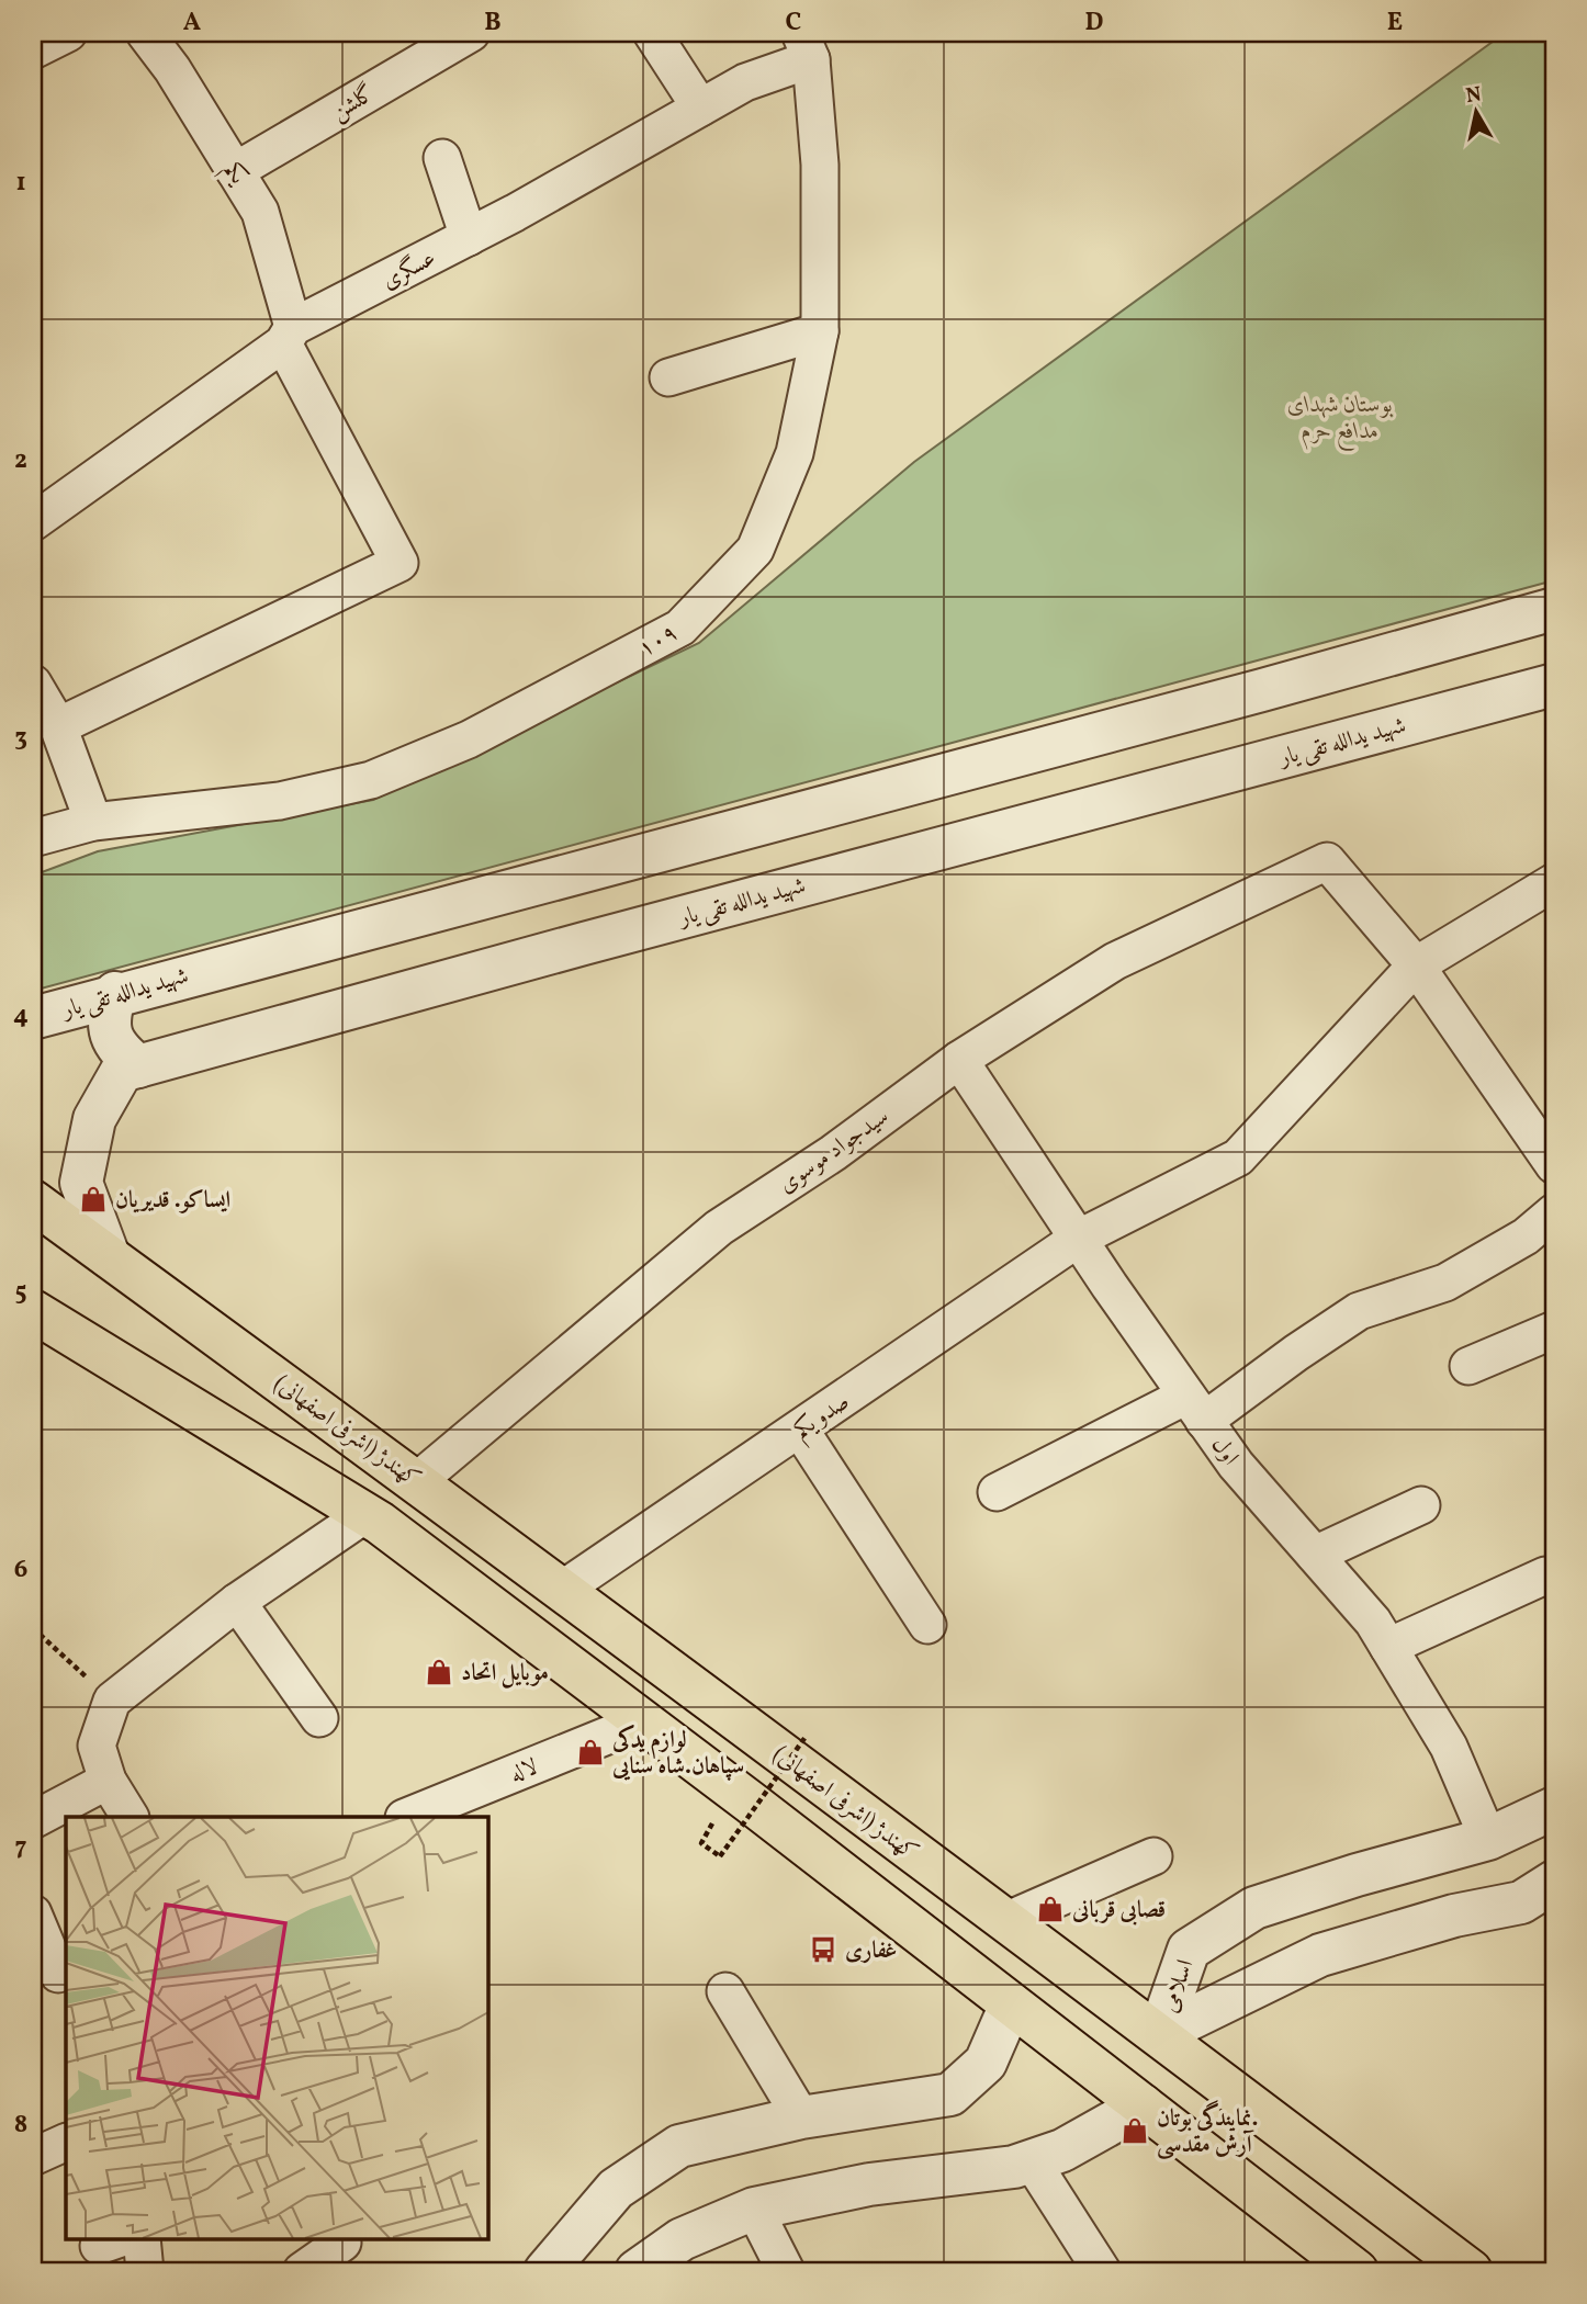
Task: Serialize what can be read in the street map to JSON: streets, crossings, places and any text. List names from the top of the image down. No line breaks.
{"streets":{"main road":["کهندژ (اشرفی اصفهانی)"],"street":["گلشن","یکم","عسگری","۱۰۹","شهید یدالله تقی یار","سیدجواد موسوی","صدو یکم","اول","لاله","اسلامی"]},"crossings":[["گلشن","یکم"],["یکم","عسگری"],["عسگری","۱۰۹"],["شهید یدالله تقی یار","کهندژ (اشرفی اصفهانی)"],["سیدجواد موسوی","صدو یکم"],["سیدجواد موسوی","کهندژ (اشرفی اصفهانی)"],["سیدجواد موسوی","اول"],["صدو یکم","کهندژ (اشرفی اصفهانی)"],["صدو یکم","اول"],["کهندژ (اشرفی اصفهانی)","اسلامی"],["اول","اسلامی"]],"parks":["بوستان شهدای مدافع حرم"],"places":{"shop":["ایساکو. قدیریان","موبایل اتحاد","لوازم یدکی سپاهان.شاه سنایی","قصابی قربانی","نمایندگی بوتان. آرش مقدسی"],"bus stop":["غفاری"]},"north":"top","grid":{"columns":["A","B","C","D","E"],"rows":["1","2","3","4","5","6","7","8"]}}
